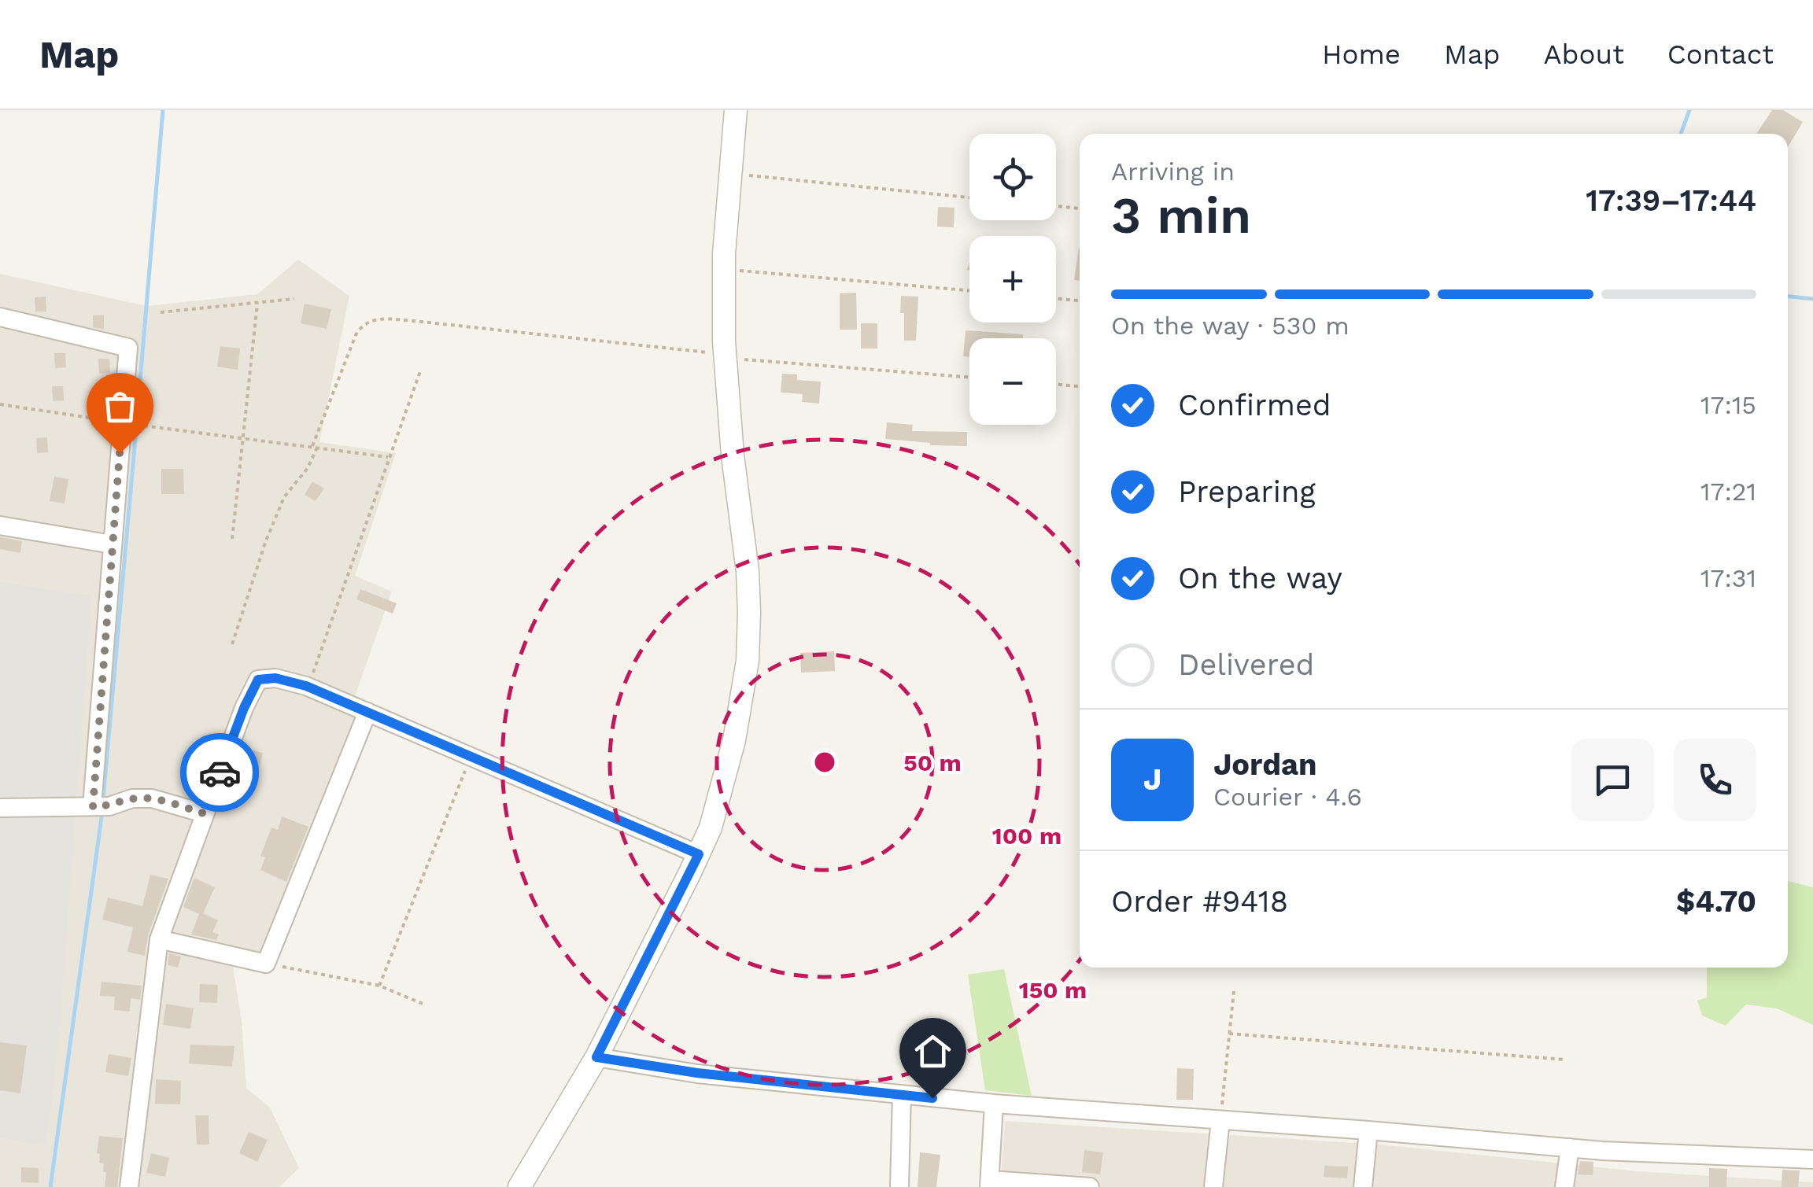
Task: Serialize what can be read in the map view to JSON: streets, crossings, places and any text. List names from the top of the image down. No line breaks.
{"page":{"header":"Map","nav":["Home","Map","About","Contact"],"map_buttons":["+","−"],"heading":["3 min","Arriving in","17:39–17:44"],"panel":["Jordan","Courier · 4.6","Order #9418","$4.70"],"bar":"On the way · 530 m","list":[["Confirmed","17:15"],["Preparing","17:21"],["On the way","17:31"],"Delivered"],"round":"J"},"rings":["50 m","100 m","150 m"]}
